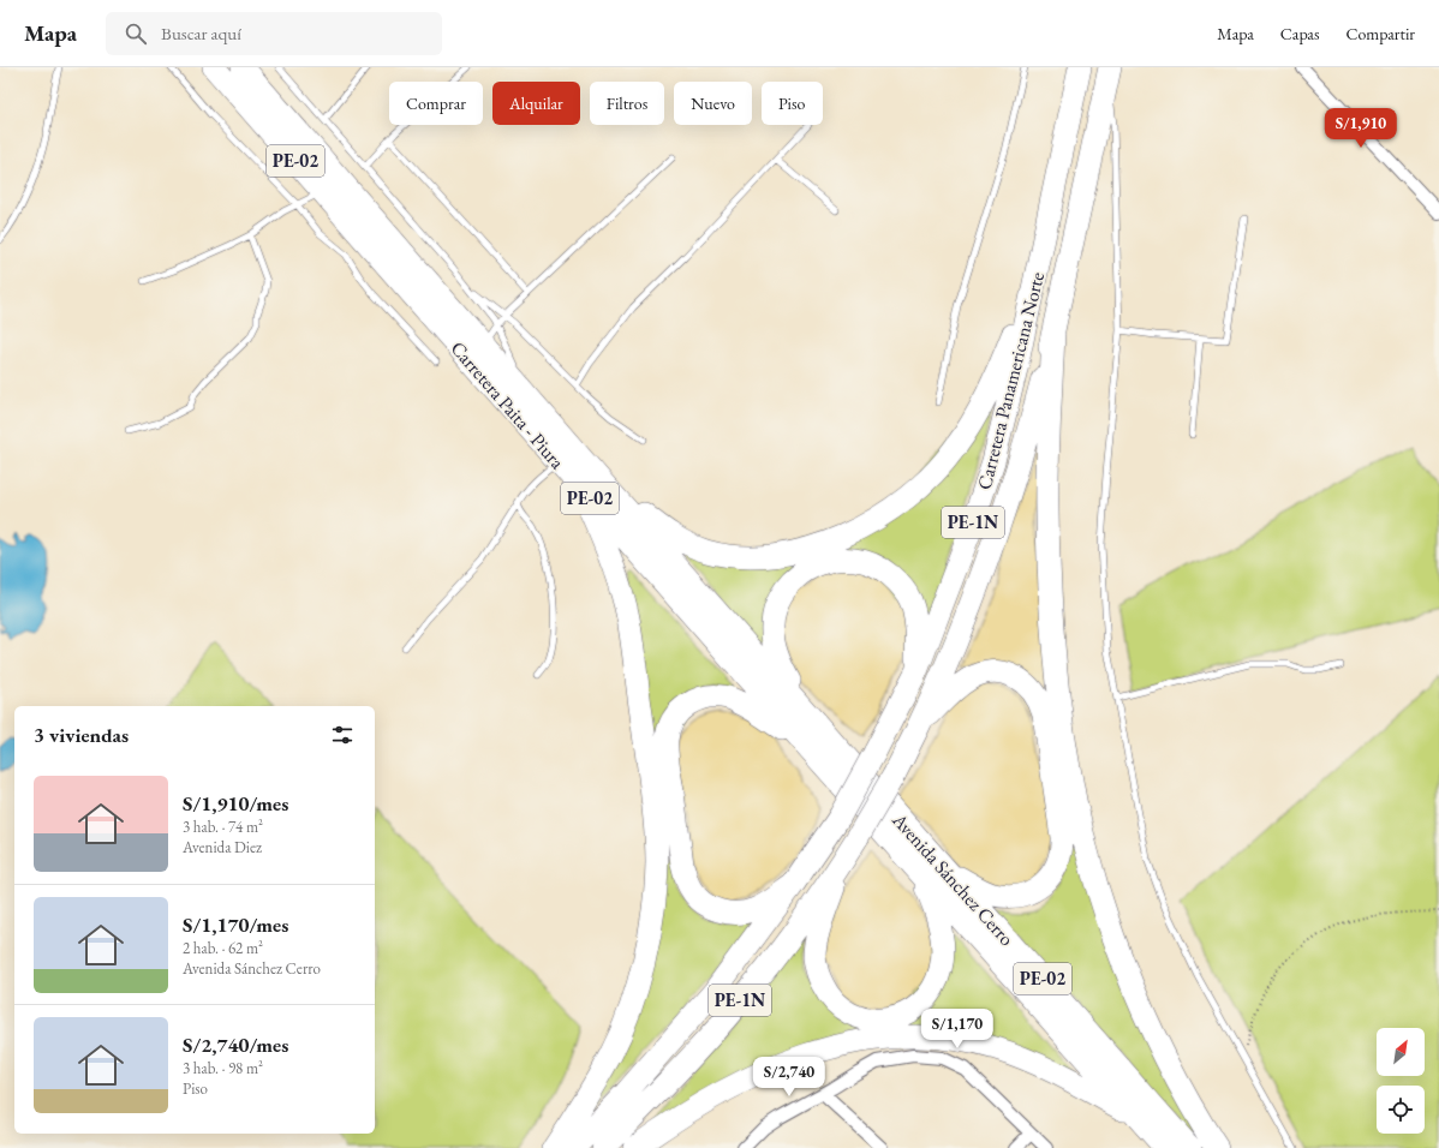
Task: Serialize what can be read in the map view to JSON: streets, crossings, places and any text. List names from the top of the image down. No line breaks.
{"streets":{"highway":["PE-02","Carretera Panamericana Norte","Carretera Paita - Piura","PE-1N","Avenida Sánchez Cerro"]},"crossings":[["Carretera Paita - Piura","Avenida Sánchez Cerro"]],"north":"top right","page":{"header":"Mapa","search":"Buscar aquí","nav":["Mapa","Capas","Compartir"],"chip":["Comprar","Alquilar","Filtros","Nuevo","Piso"],"price":["S/1,910","S/1,170","S/2,740"],"heading":"3 viviendas","list":[{"name":"S/1,910/mes","note":"3 hab. · 74 m² · Avenida Diez"},{"name":"S/1,170/mes","note":"2 hab. · 62 m² · Avenida Sánchez Cerro"},{"name":"S/2,740/mes","note":"3 hab. · 98 m² · Piso"}]}}
